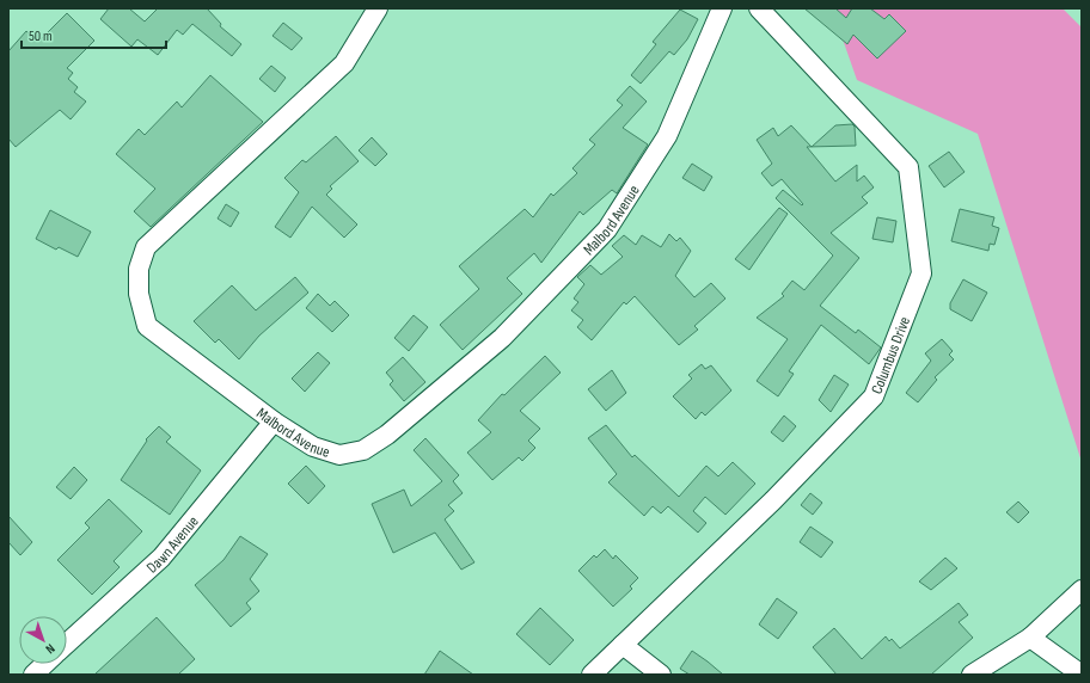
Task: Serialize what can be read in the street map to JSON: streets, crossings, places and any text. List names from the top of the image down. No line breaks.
{"streets":{"street":["Malbord Avenue","Columbus Drive","Dawn Avenue"]},"crossings":[["Malbord Avenue","Dawn Avenue"]],"scale_bar":"50 m","north":"bottom right"}
